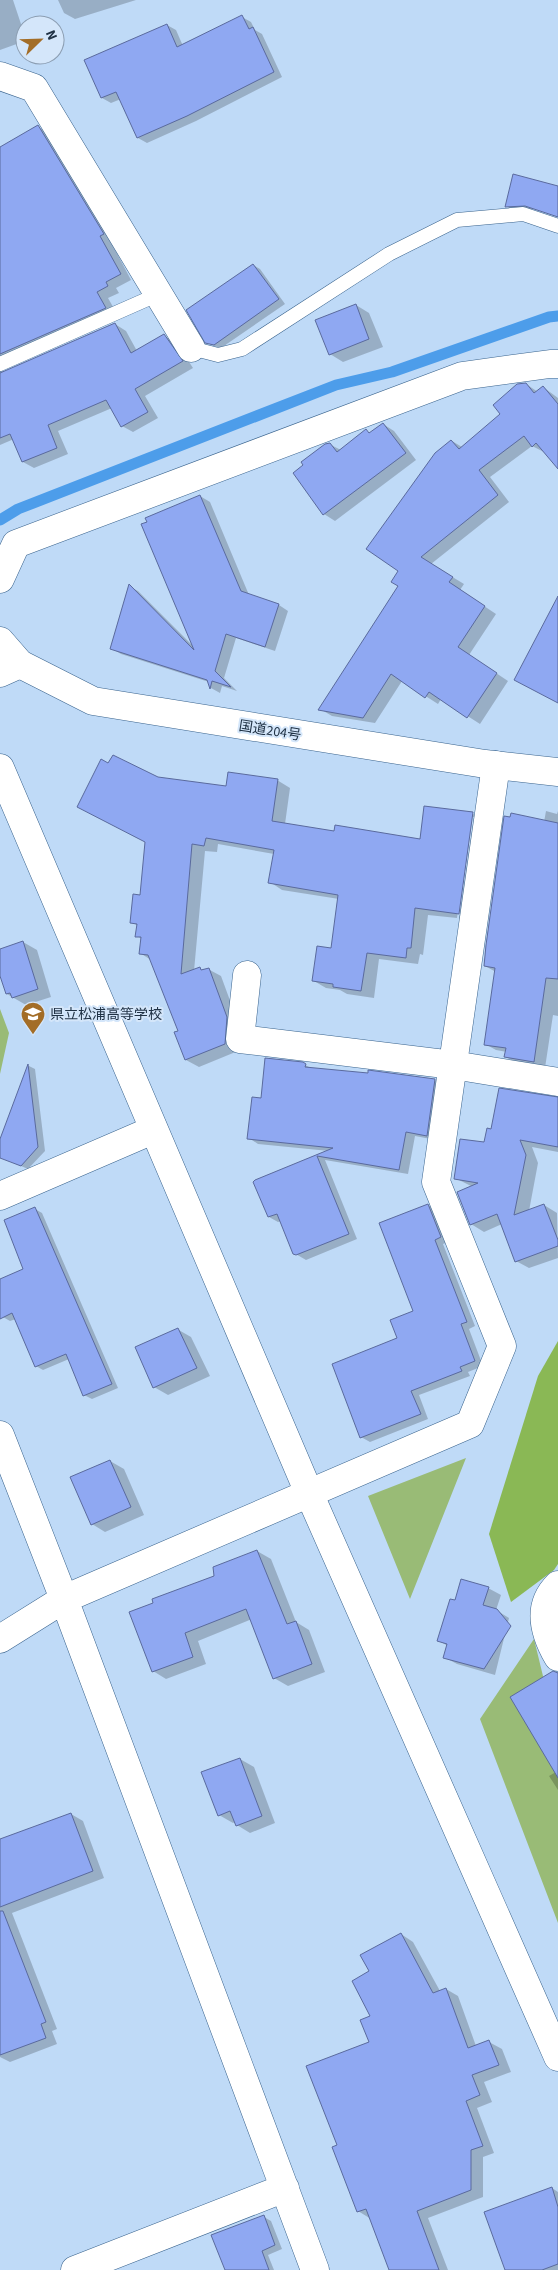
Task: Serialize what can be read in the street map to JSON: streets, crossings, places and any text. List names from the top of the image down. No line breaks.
{"streets":{"main road":["国道204号"]},"places":{"school or university":["県立松浦高等学校"]},"north":"top right"}
